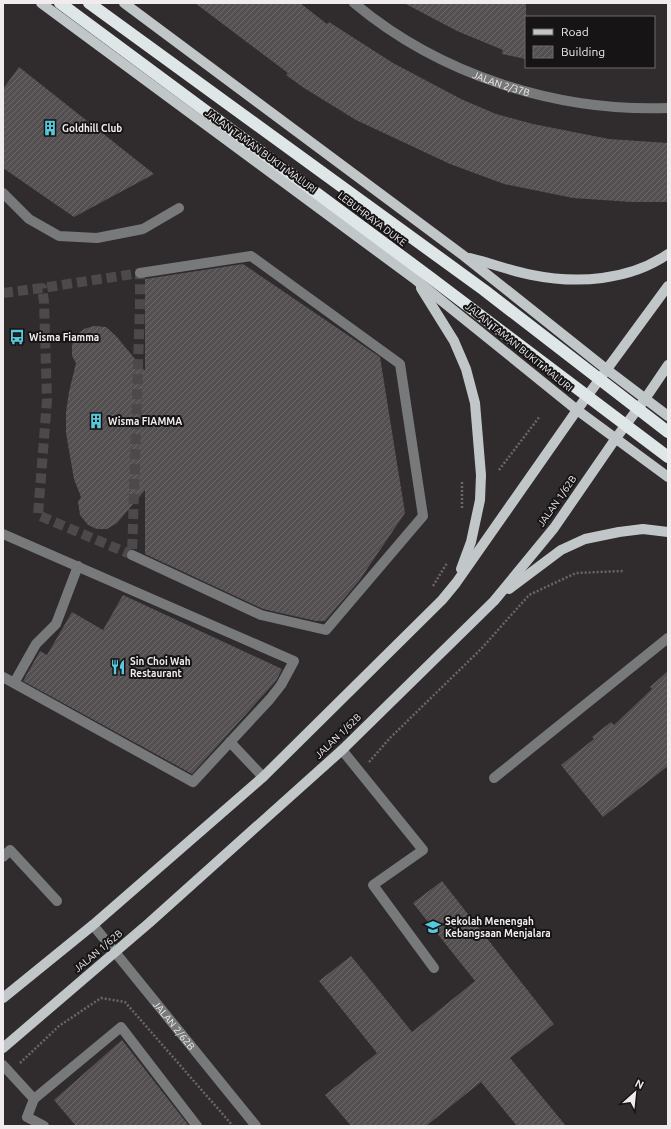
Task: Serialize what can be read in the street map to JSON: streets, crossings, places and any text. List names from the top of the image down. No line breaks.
{"streets":{"highway":["LEBUHRAYA DUKE"],"main road":["JALAN TAMAN BUKIT MALURI","JALAN 1/62B"],"street":["JALAN 2/37B","JALAN 2/62B"]},"crossings":[["JALAN TAMAN BUKIT MALURI","JALAN 1/62B"],["JALAN 1/62B","JALAN 2/62B"]],"places":{"building":["Goldhill Club","Wisma FIAMMA"],"bus stop":["Wisma Fiamma"],"restaurant":["Sin Choi Wah Restaurant"],"school or university":["Sekolah Menengah Kebangsaan Menjalara"]},"legend":["Road","Building"],"north":"top right"}
